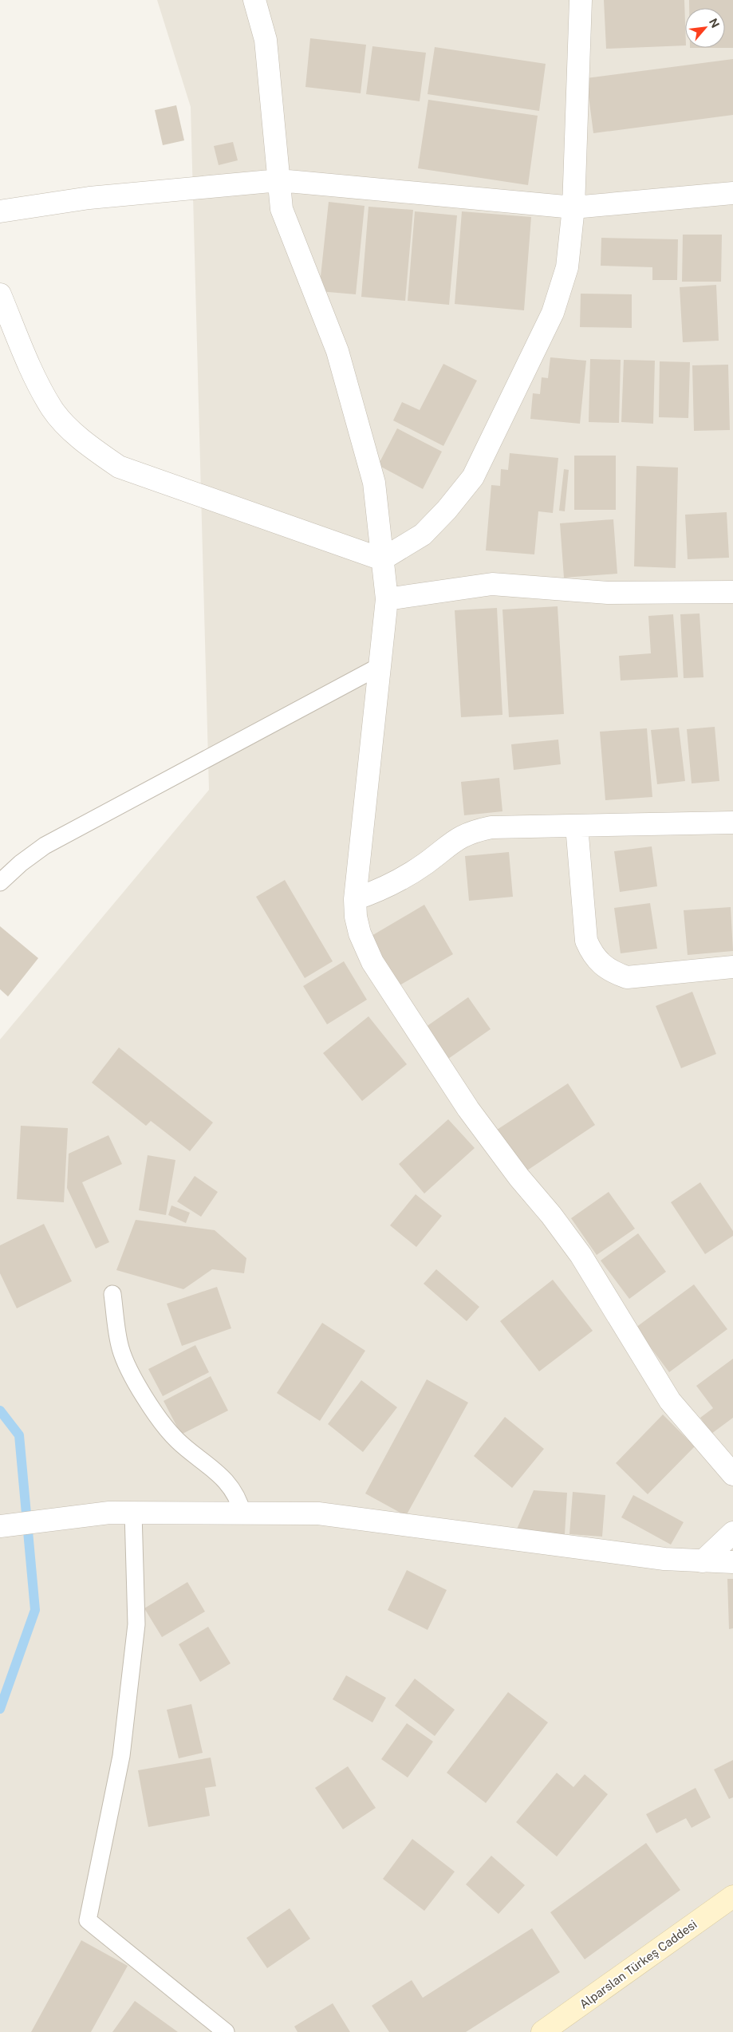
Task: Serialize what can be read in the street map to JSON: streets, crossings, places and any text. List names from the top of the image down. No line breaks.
{"streets":{"main road":["Alparslan Türkeş Caddesi"]},"north":"top right"}
